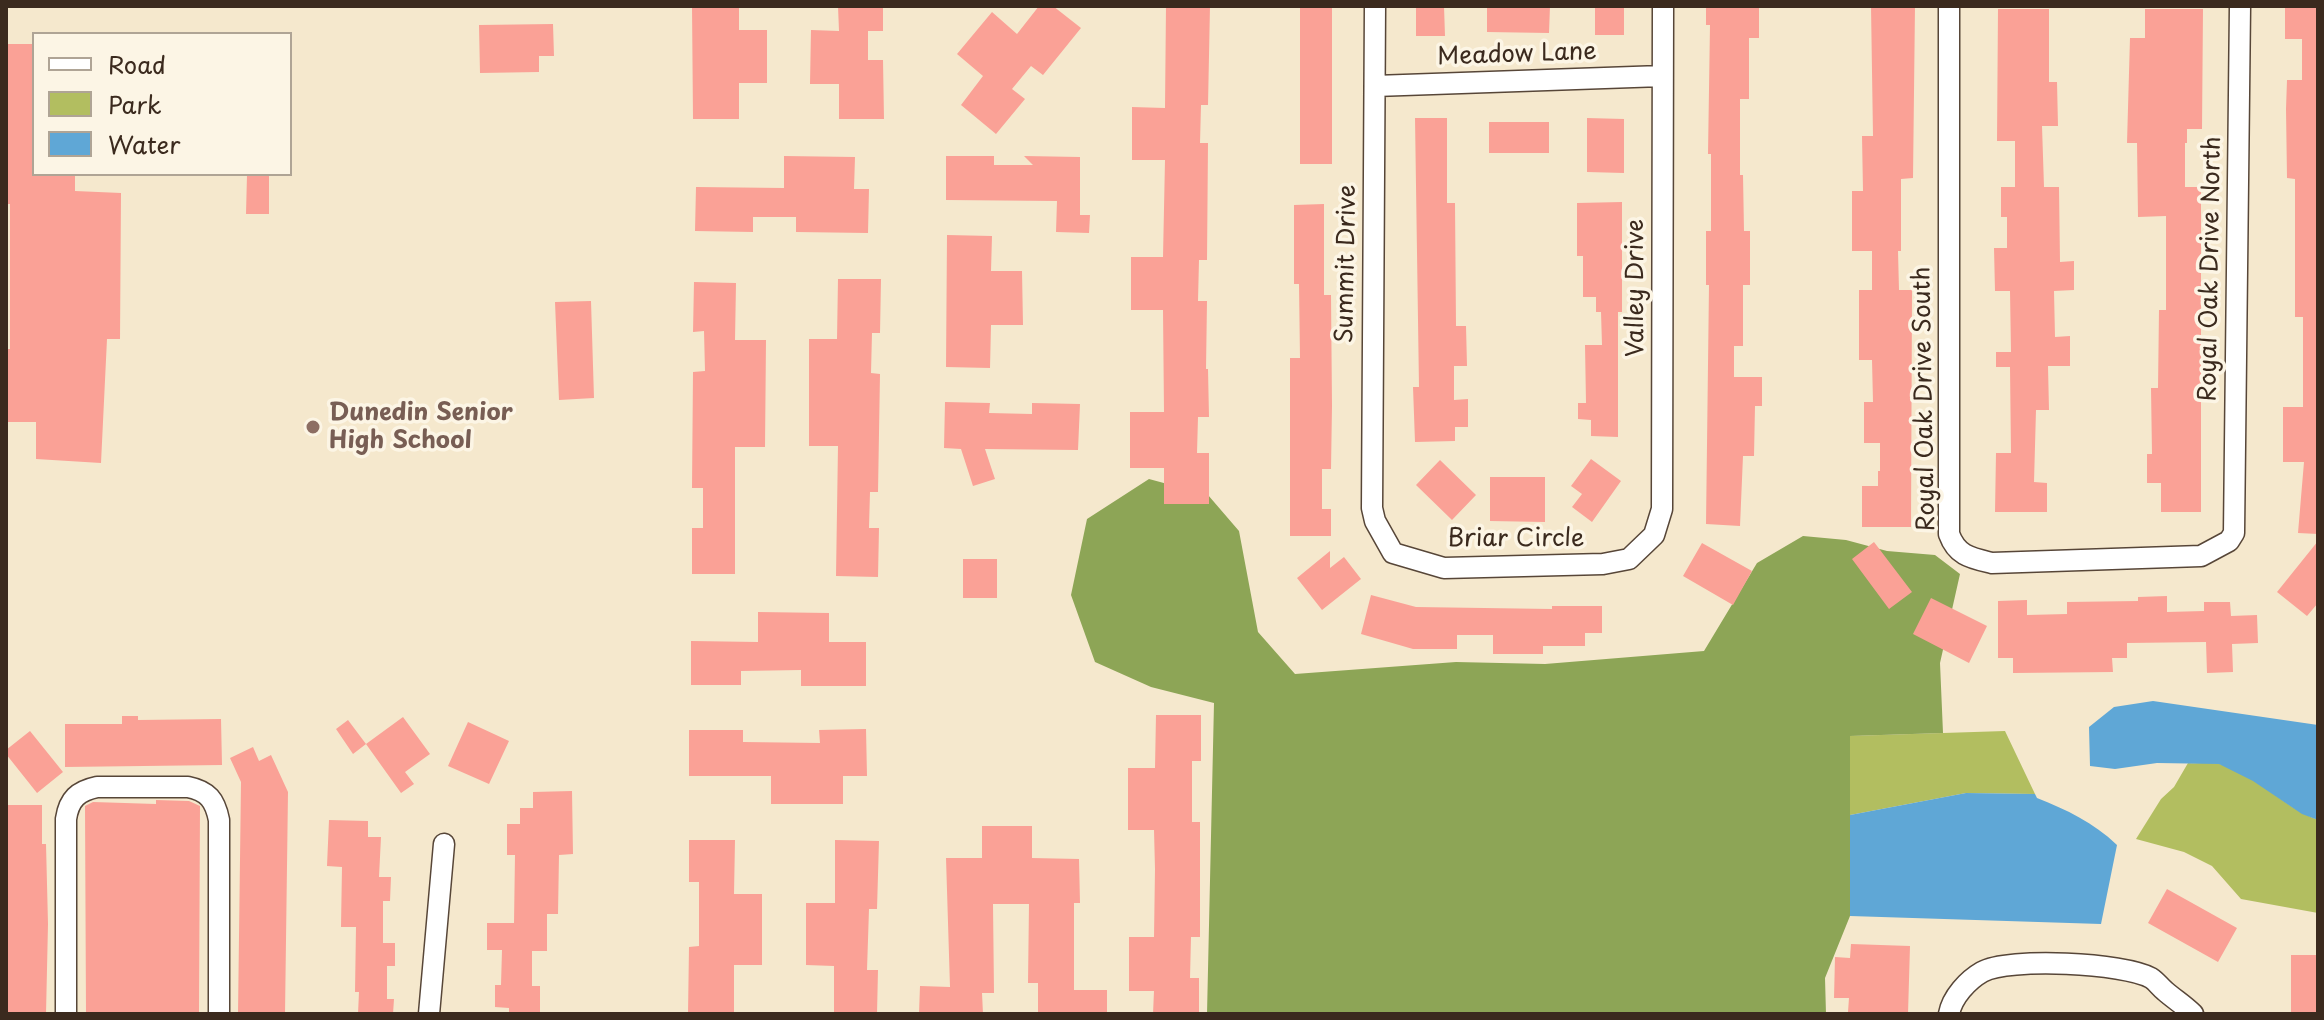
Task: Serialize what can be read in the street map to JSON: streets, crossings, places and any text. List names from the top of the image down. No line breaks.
{"streets":{"street":["Meadow Lane","Summit Drive","Royal Oak Drive North","Valley Drive","Royal Oak Drive South","Briar Circle"]},"crossings":[["Meadow Lane","Summit Drive"],["Meadow Lane","Valley Drive"],["Summit Drive","Briar Circle"],["Royal Oak Drive North","Royal Oak Drive South"],["Valley Drive","Briar Circle"]],"places":["Dunedin Senior High School"],"legend":["Road","Park","Water"]}
